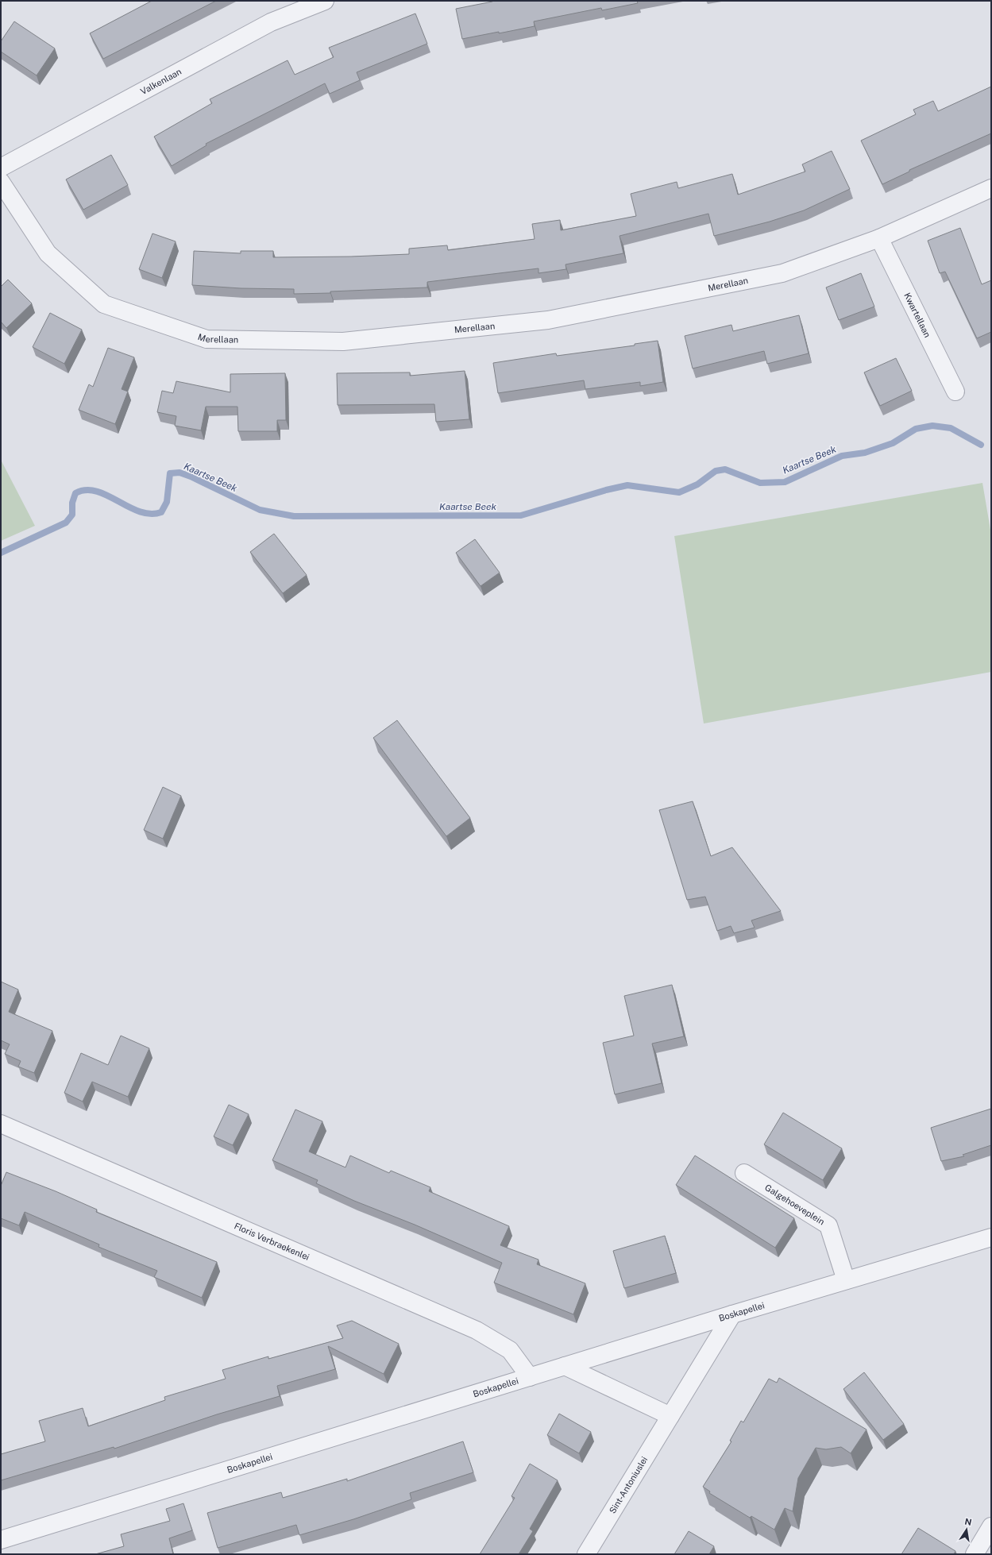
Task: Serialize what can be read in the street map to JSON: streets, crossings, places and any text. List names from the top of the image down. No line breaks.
{"streets":{"street":["Valkenlaan","Merellaan","Kwartellaan","Galgehoeveplein","Floris Verbraekenlei","Boskapellei","Sint-Antoniuslei"]},"crossings":[["Merellaan","Kwartellaan"],["Galgehoeveplein","Boskapellei"],["Floris Verbraekenlei","Boskapellei"],["Boskapellei","Sint-Antoniuslei"]],"water":["Kaartse Beek"],"north":"top"}
